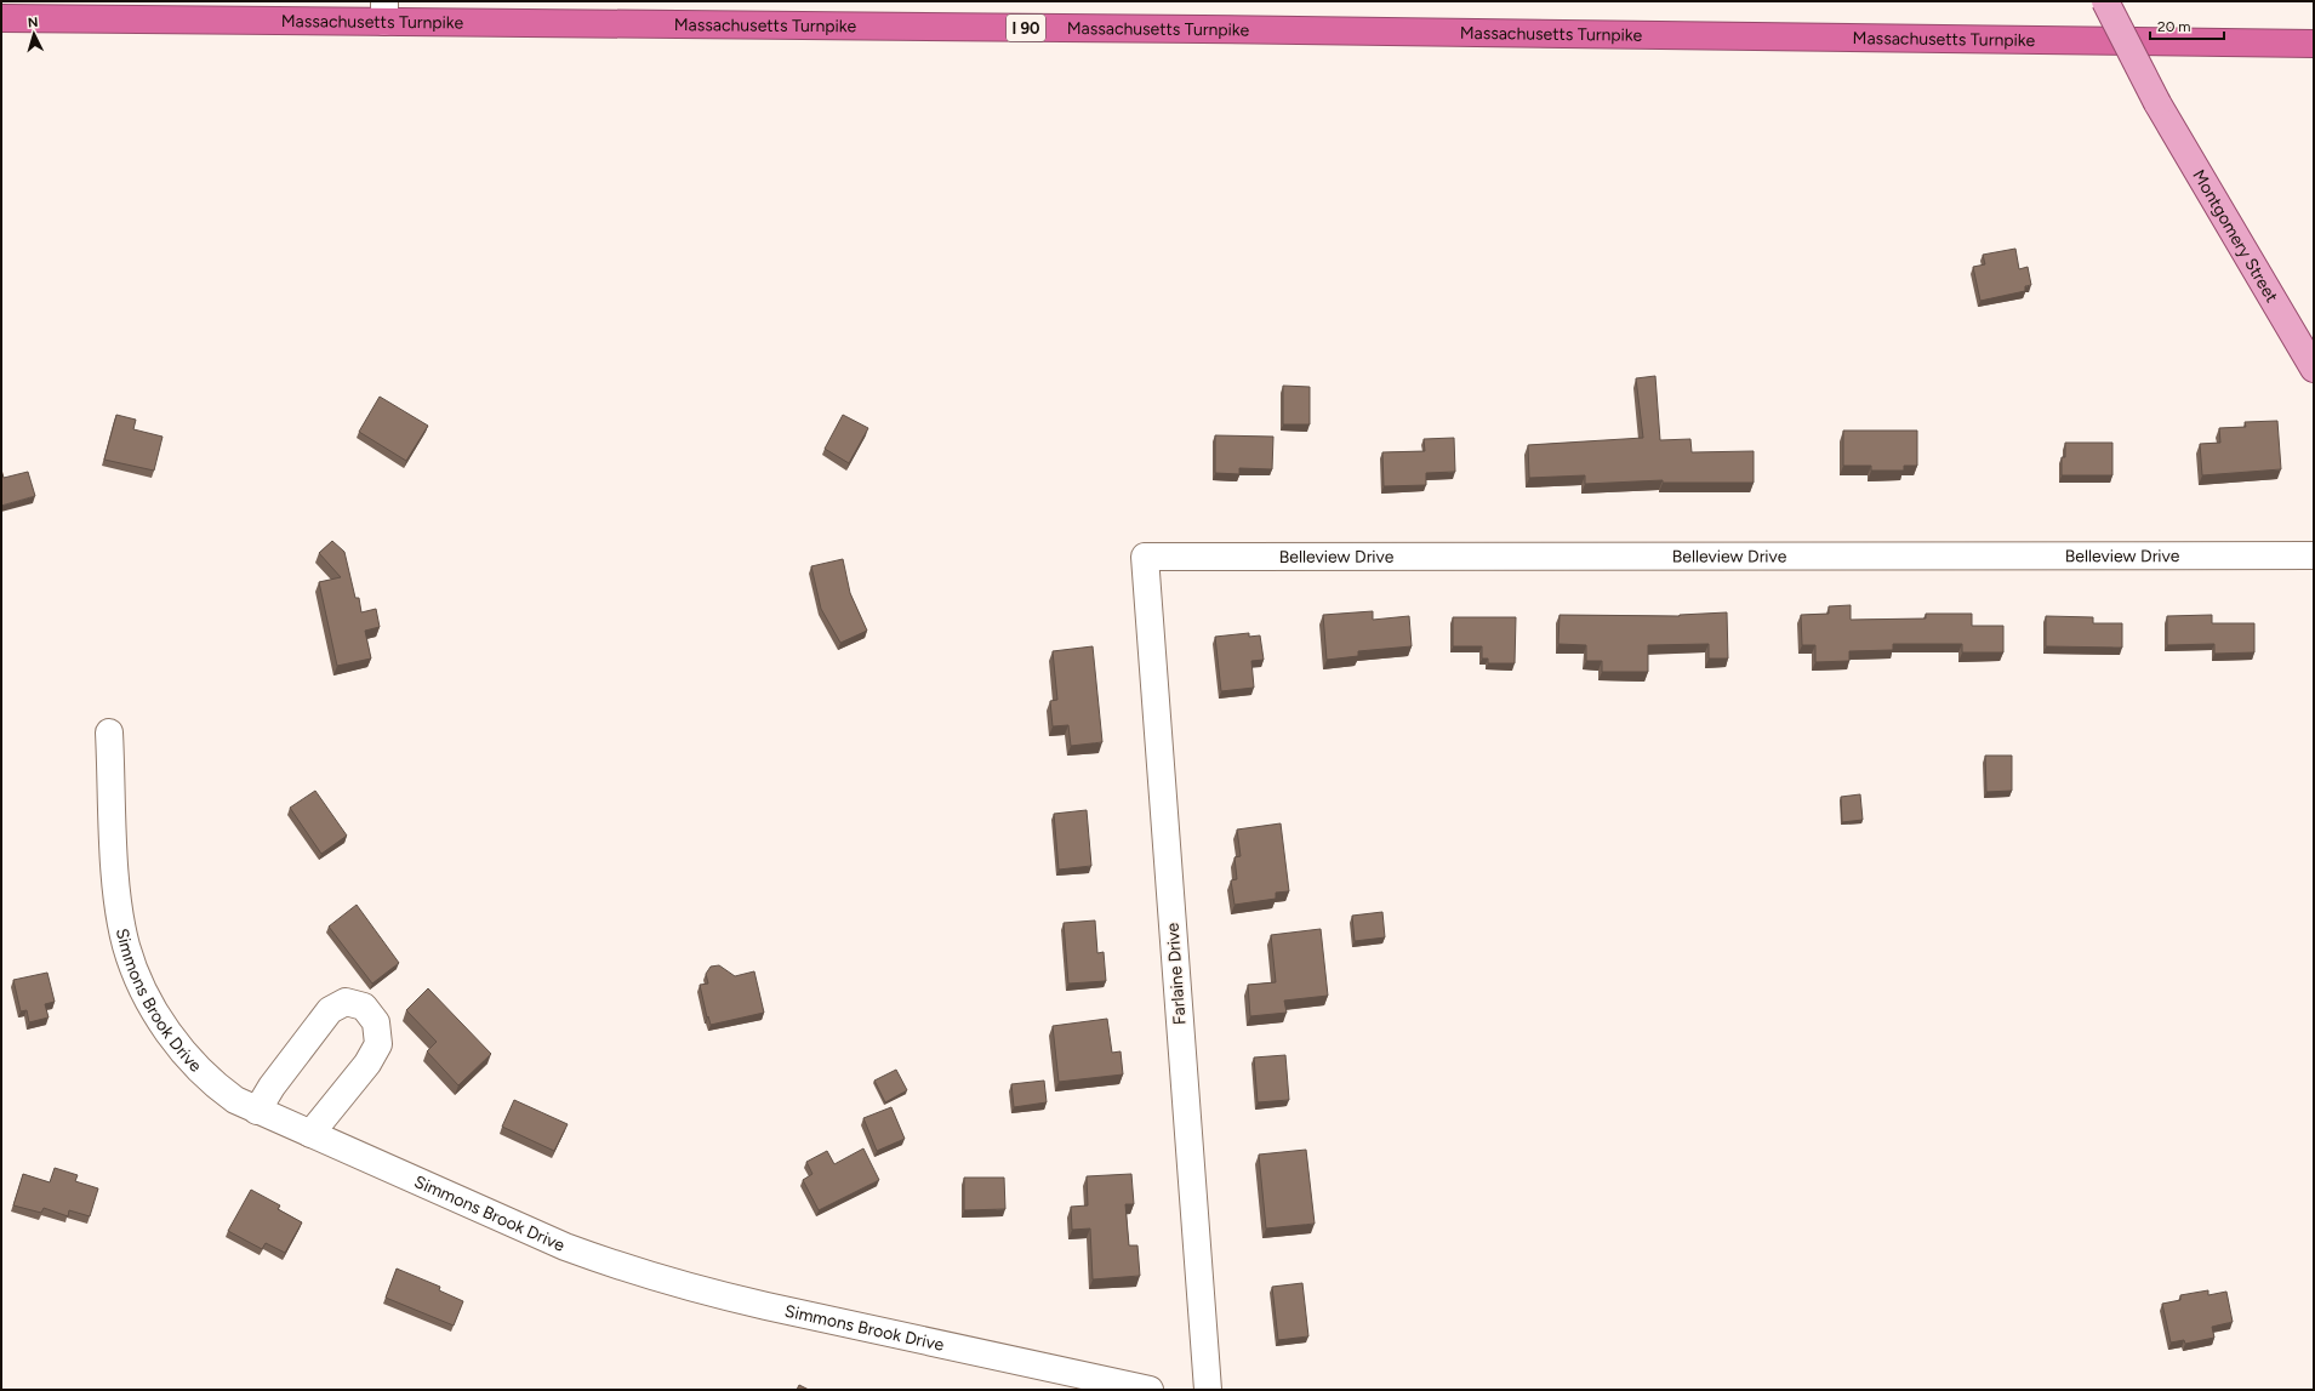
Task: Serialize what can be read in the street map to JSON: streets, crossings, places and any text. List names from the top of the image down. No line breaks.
{"streets":{"highway":["Massachusetts Turnpike","I 90"],"main road":["Montgomery Street"],"street":["Belleview Drive","Farlaine Drive","Simmons Brook Drive"]},"crossings":[["Belleview Drive","Farlaine Drive"]],"scale_bar":"20 m","north":"top"}
